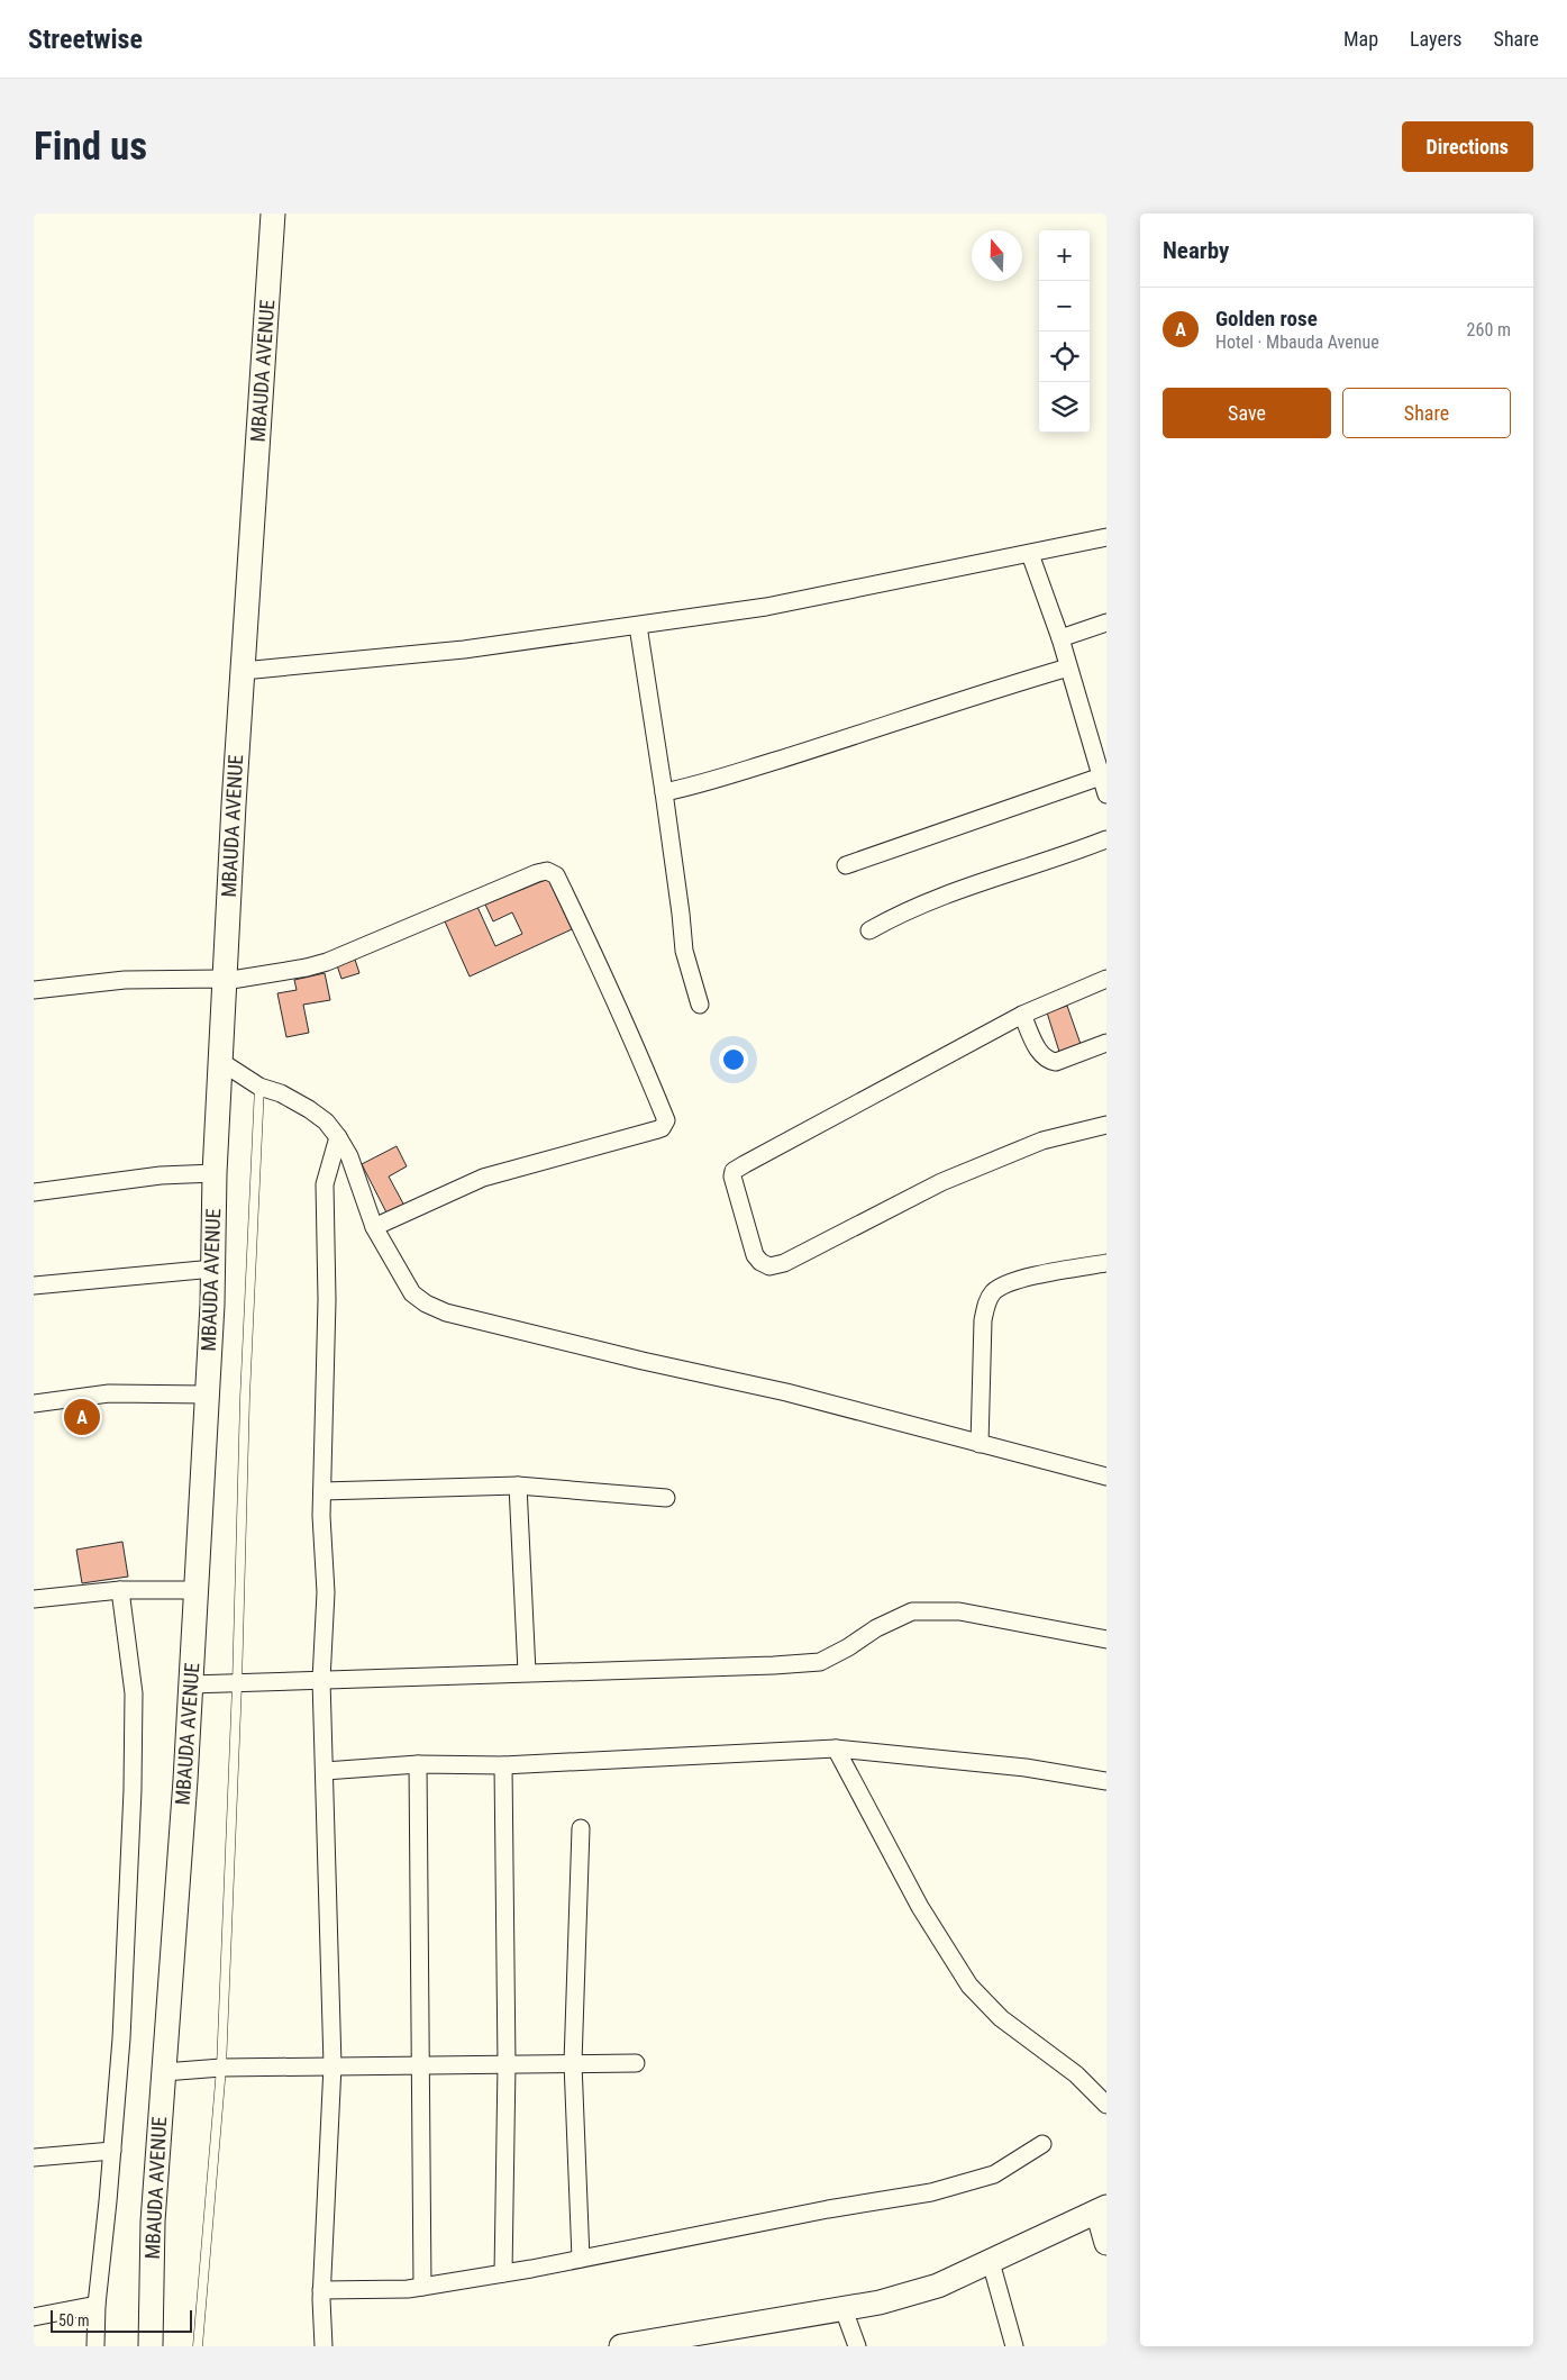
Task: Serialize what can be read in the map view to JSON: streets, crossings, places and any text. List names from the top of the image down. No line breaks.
{"streets":{"street":["MBAUDA AVENUE"]},"scale_bar":"50 m","north":"top","page":{"header":"Streetwise","nav":["Map","Layers","Share"],"buttons":["Directions",["Save","Share"]],"title":"Find us","heading":"Nearby","map_buttons":["+","−"],"list":[{"mark":"A","name":"Golden rose","note":"Hotel · Mbauda Avenue","value":"260 m"}],"pins":"A","scale":"50 m"}}
